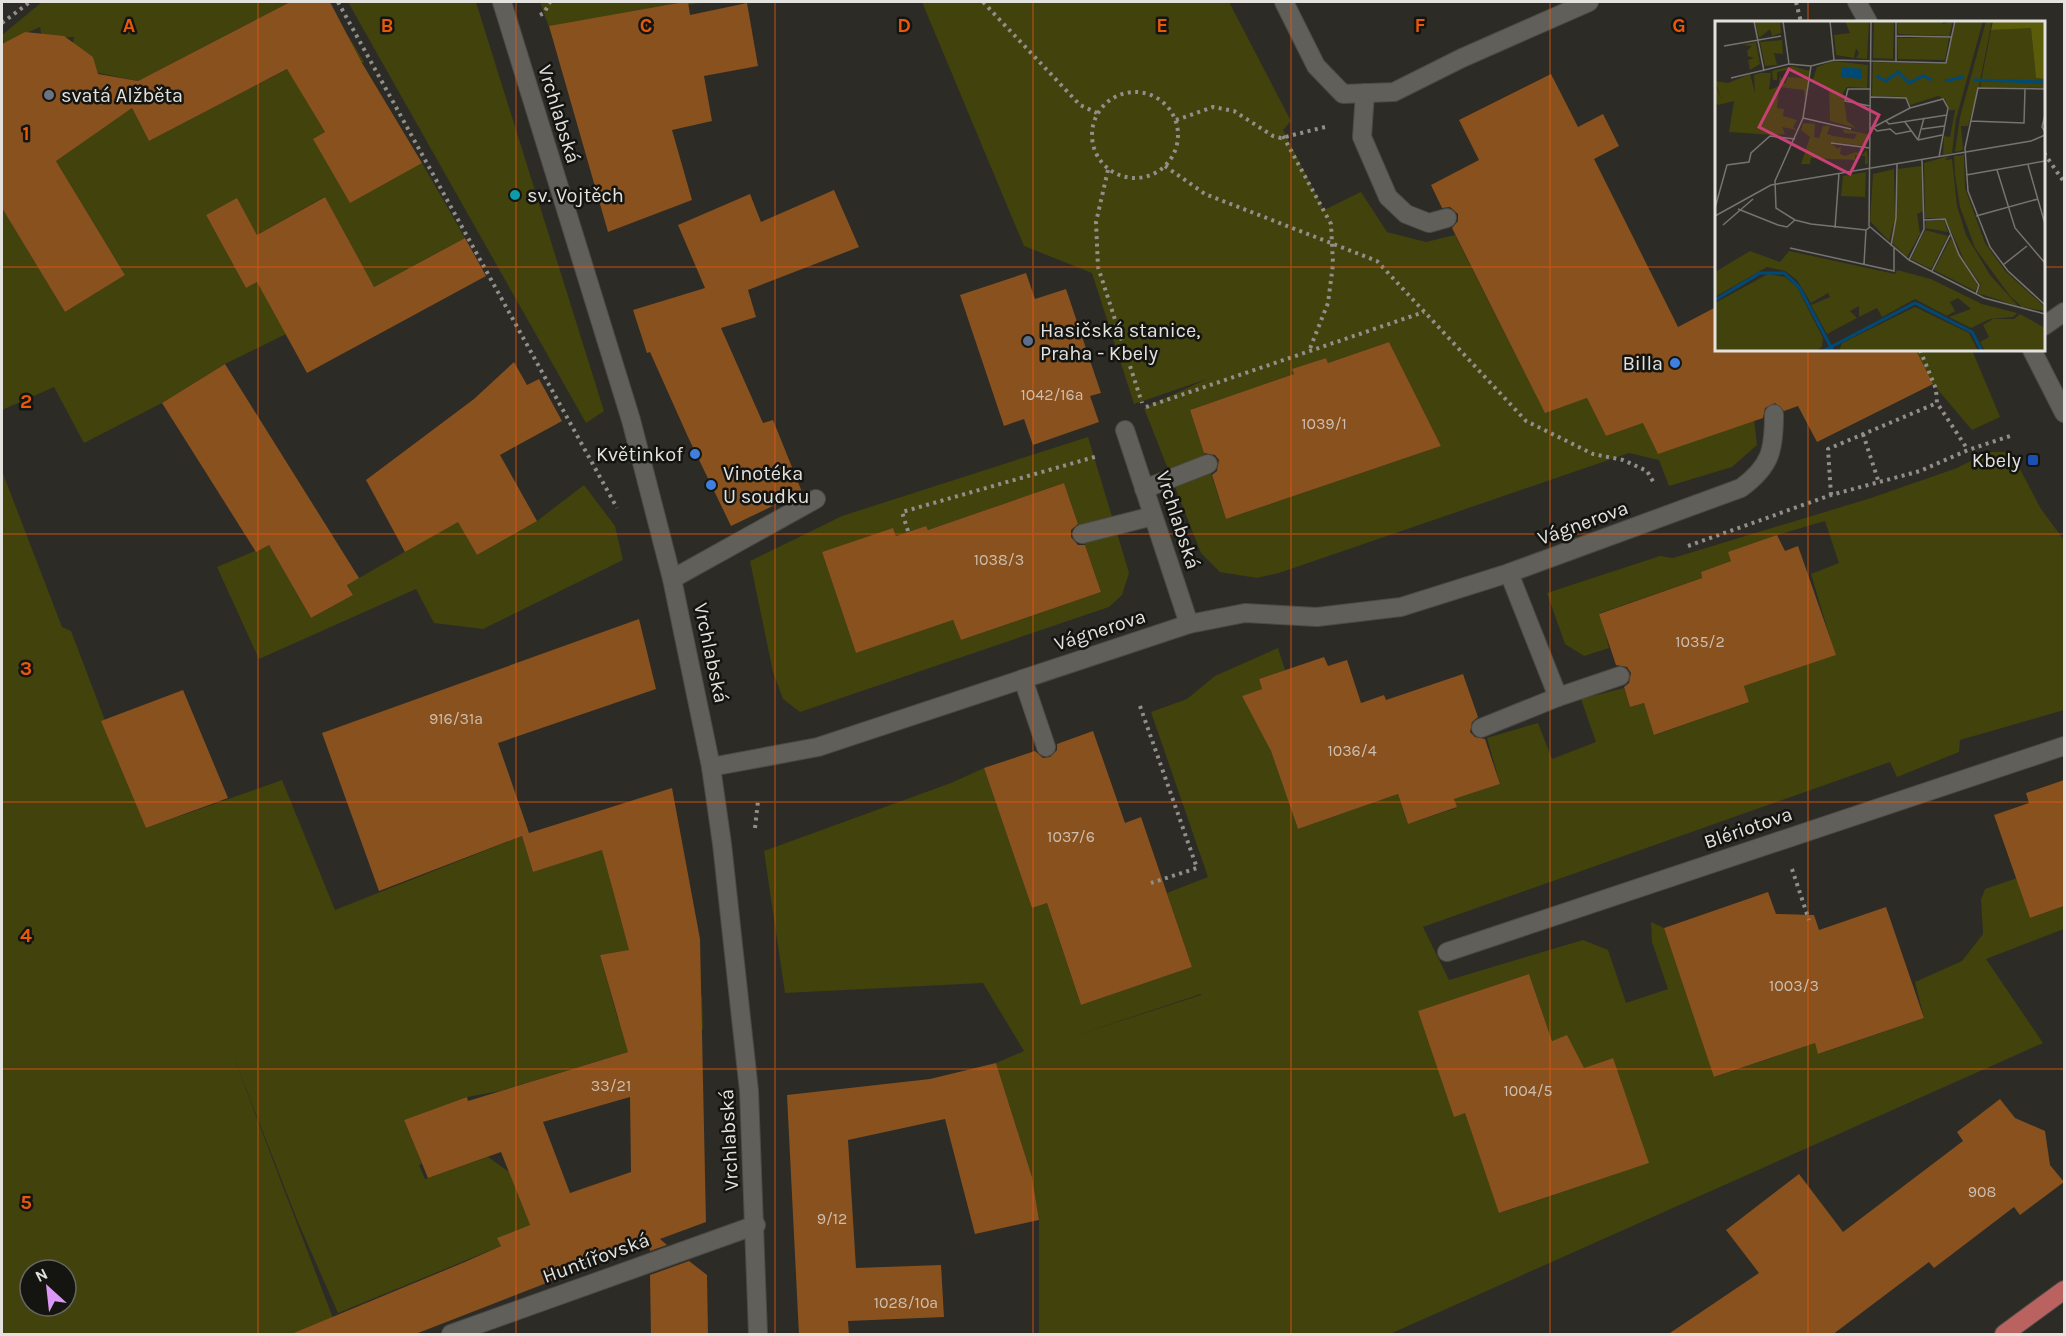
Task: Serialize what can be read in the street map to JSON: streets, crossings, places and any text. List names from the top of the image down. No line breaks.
{"streets":{"street":["Vrchlabská","Vágnerova","Blériotova","Huntířovská"]},"crossings":[["Vrchlabská","Vágnerova"],["Vrchlabská","Huntířovská"]],"places":{"other":["svatá Alžběta","sv. Vojtěch","Hasičská stanice, Praha - Kbely","Billa","Květinkof","Vinotéka U soudku"],"transit":["Kbely"]},"house_numbers":["1042/16a","1039/1","1038/3","1035/2","916/31a","1036/4","1037/6","1003/3","33/21","1004/5","908","9/12","1028/10a"],"north":"top left","grid":{"columns":["A","B","C","D","E","F","G"],"rows":["1","2","3","4","5"]}}
